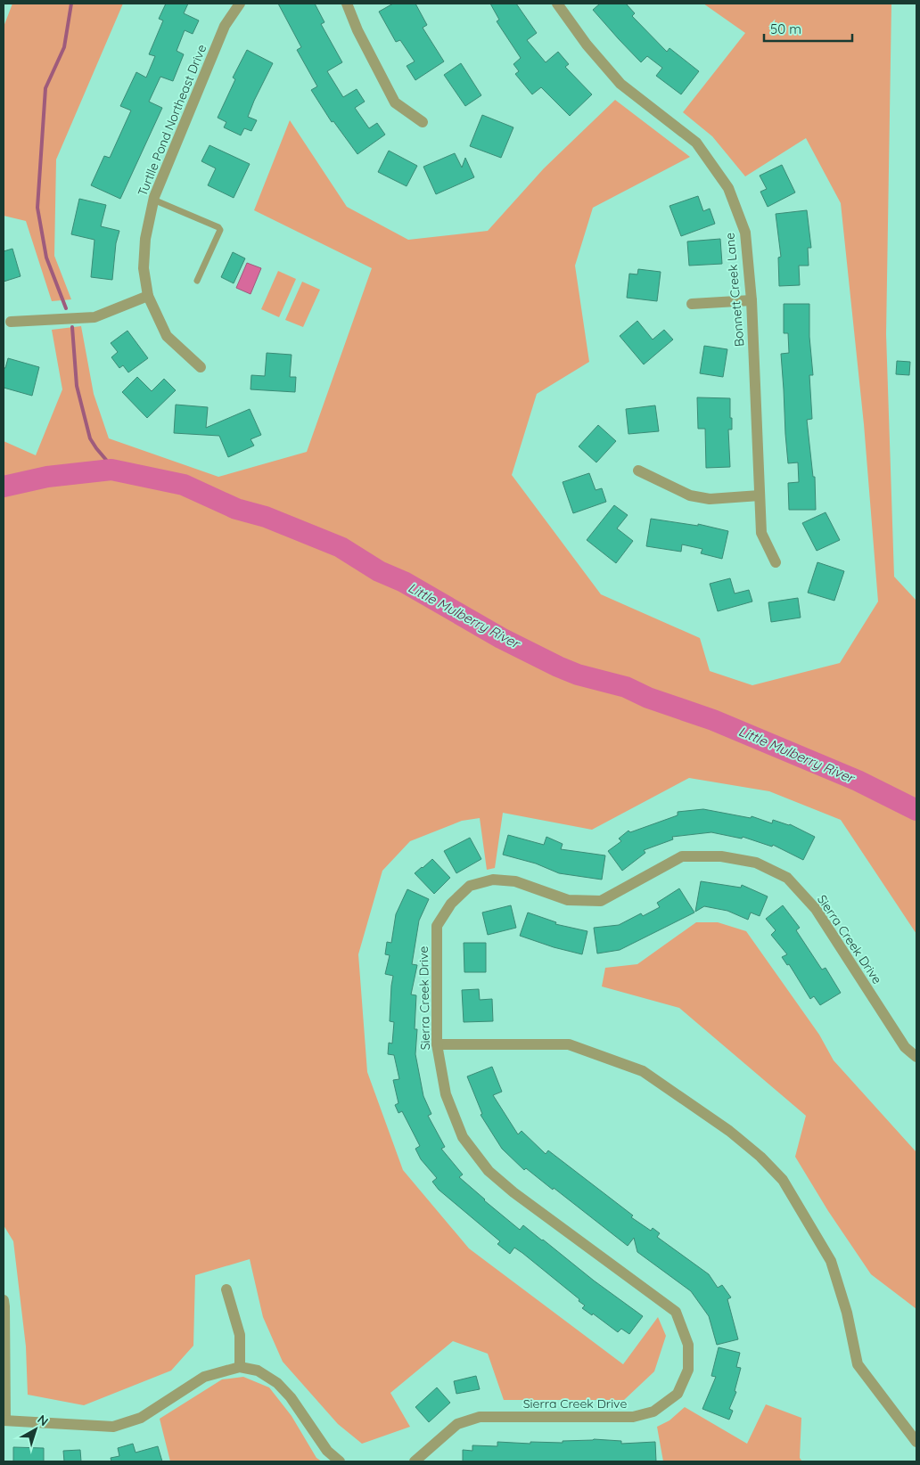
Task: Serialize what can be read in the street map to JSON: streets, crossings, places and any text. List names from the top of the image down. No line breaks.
{"streets":{"street":["Turtlle Pond Northeast Drive","Bonnett Creek Lane","Sierra Creek Drive"]},"water":["Little Mulberry River"],"scale_bar":"50 m","north":"top right"}
